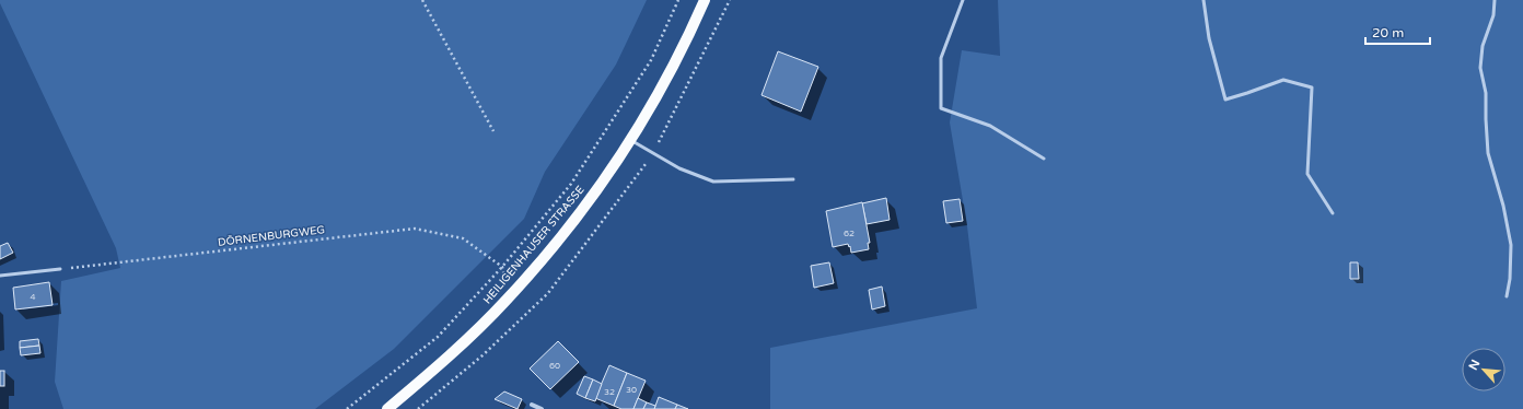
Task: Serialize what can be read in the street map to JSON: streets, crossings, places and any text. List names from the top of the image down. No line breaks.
{"streets":{"main road":["HEILIGENHAUSER STRASSE"],"path":["DÖRNENBURGWEG"]},"house_numbers":["62","4","60","30","32"],"scale_bar":"20 m","north":"top left"}
